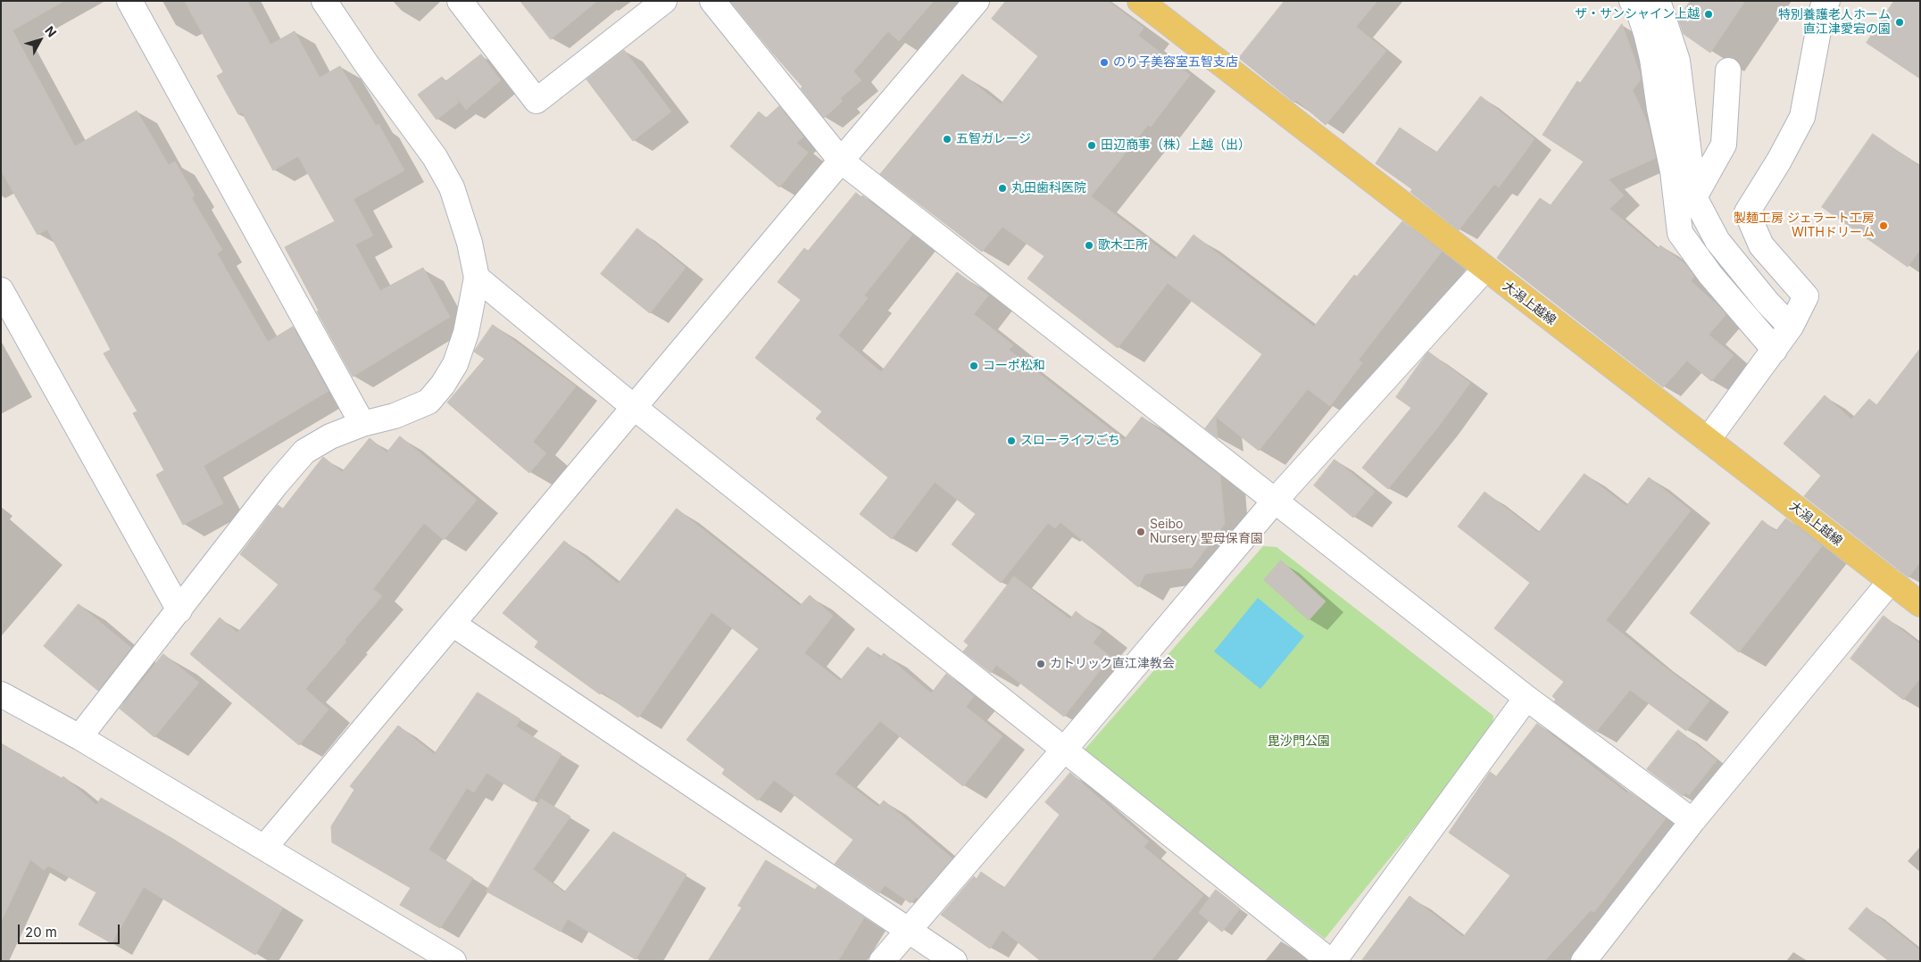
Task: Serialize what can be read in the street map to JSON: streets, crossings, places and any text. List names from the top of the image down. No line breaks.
{"streets":{"main road":["大潟上越線"]},"parks":["毘沙門公園"],"places":["ザ・サンシャイン上越","特別養護老人ホーム 直江津愛宕の園","のり子美容室五智支店","五智ガレージ","田辺商事（株）上越（出）","丸田歯科医院","製麺工房 ジェラート工房 WITHドリーム","歌木工所","コーポ松和","スローライフごち","Seibo Nursery 聖母保育園","カトリック直江津教会"],"scale_bar":"20 m","north":"top right"}
